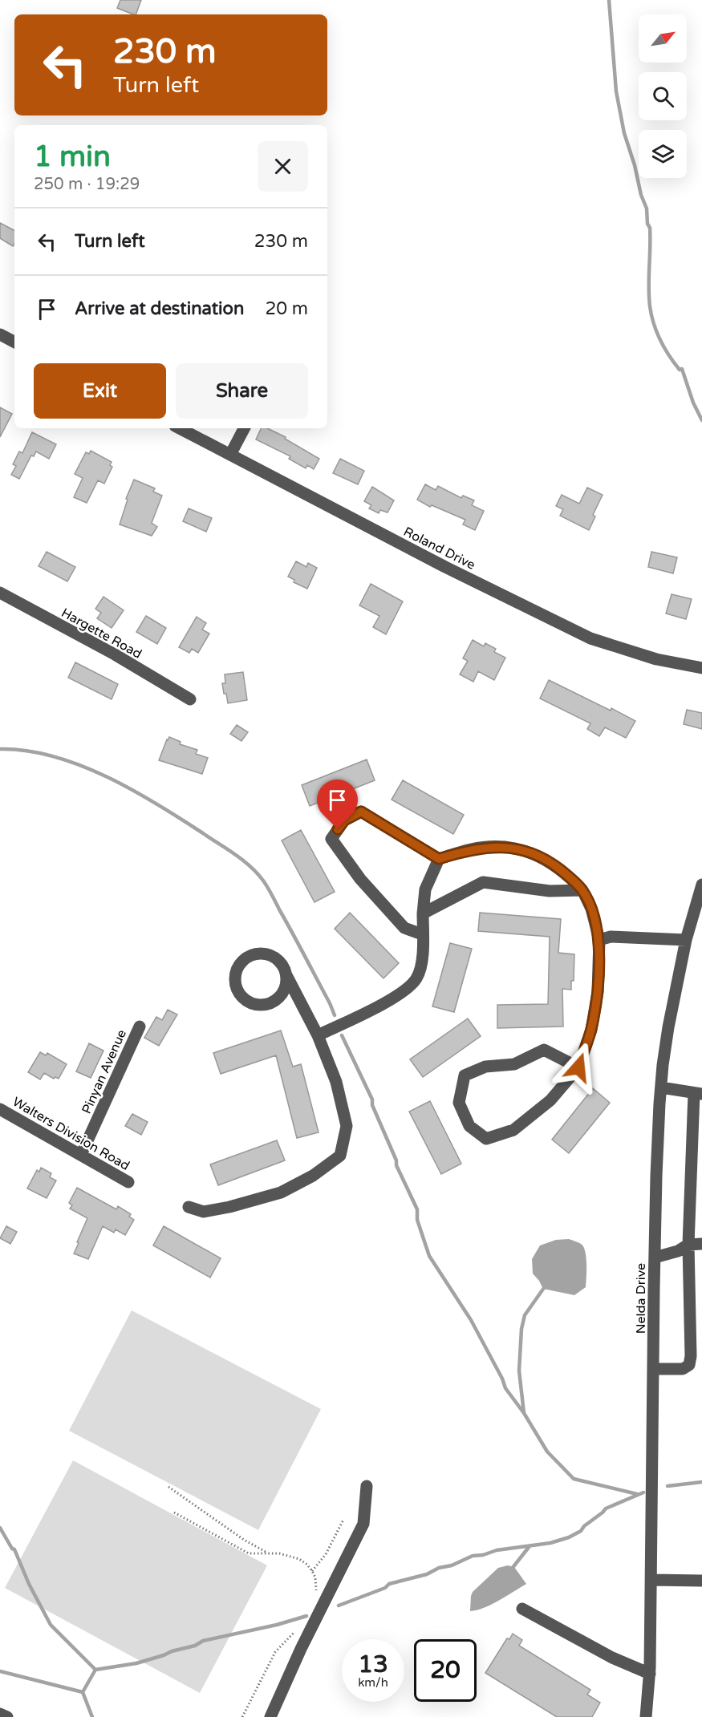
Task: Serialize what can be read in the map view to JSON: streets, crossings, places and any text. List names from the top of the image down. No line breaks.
{"streets":{"street":["Roland Drive","Hargette Road","Pinyan Avenue","Walters Division Road","Nelda Drive"]},"crossings":[["Pinyan Avenue","Walters Division Road"]],"north":"top right","page":{"turn":["230 m","Turn left"],"heading":["1 min","250 m · 19:29"],"list":[{"name":"Turn left","value":"230 m"},{"name":"Arrive at destination","value":"20 m"}],"buttons":["Exit","Share"],"speed":"13 km/h","limit":"20"}}
